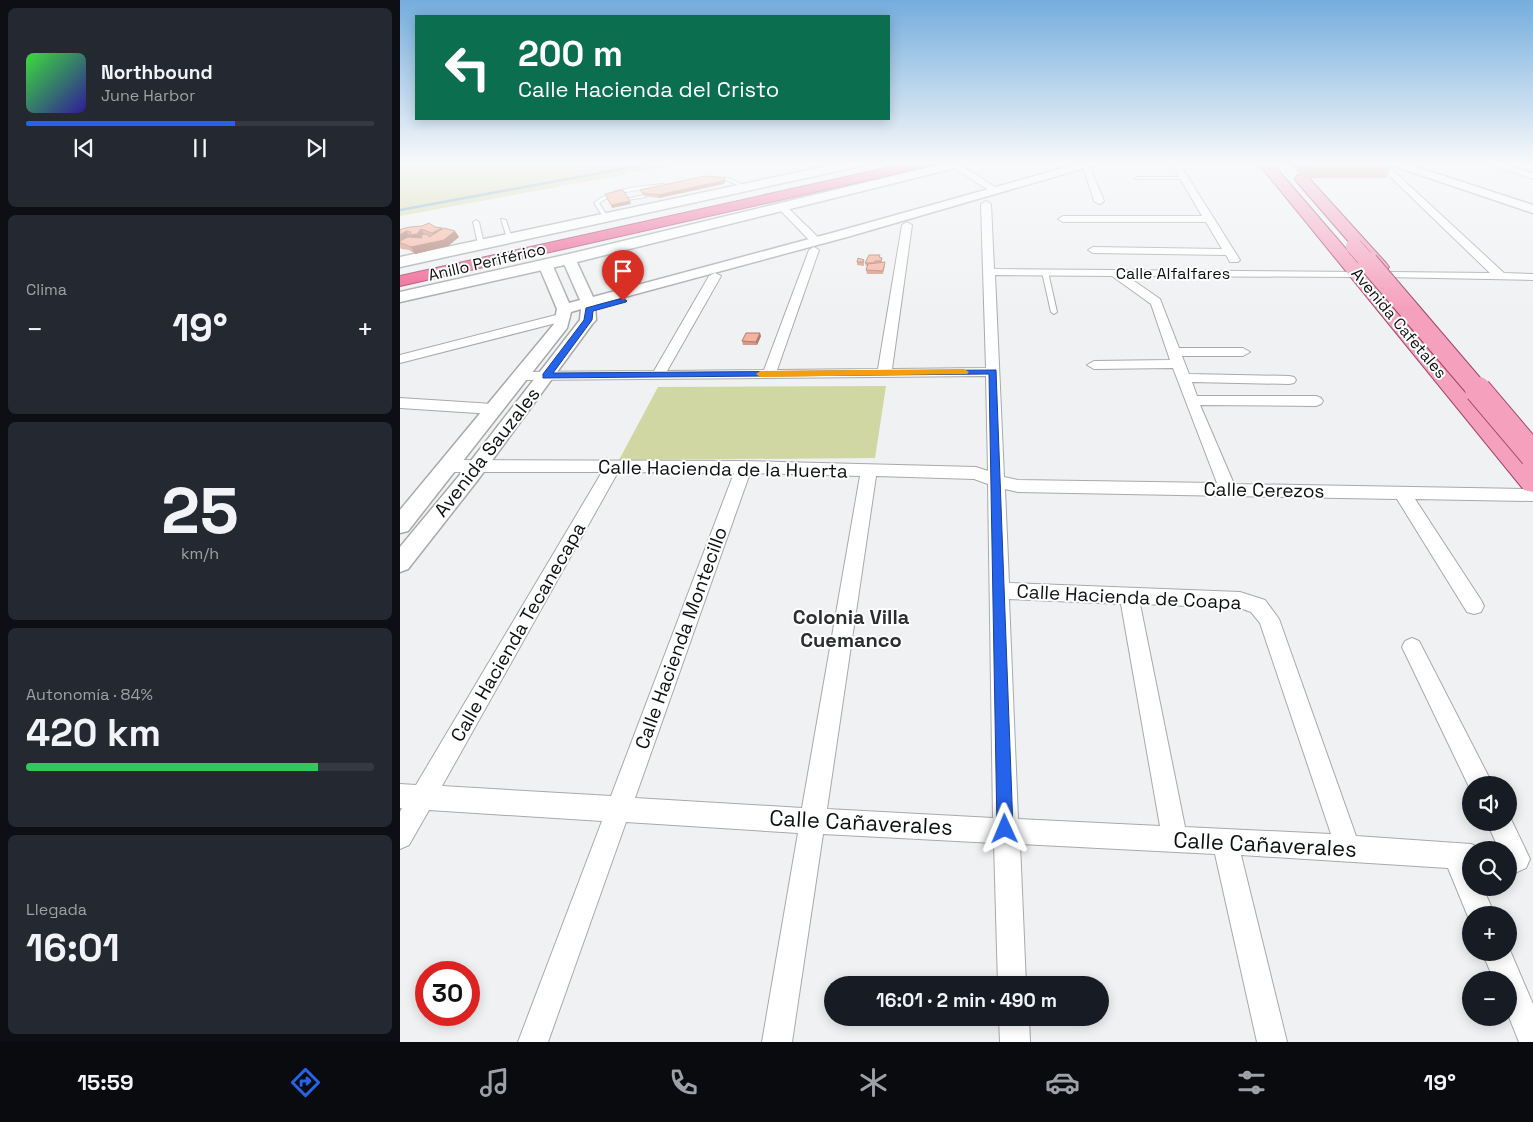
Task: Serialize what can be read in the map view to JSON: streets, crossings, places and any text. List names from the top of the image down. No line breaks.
{"streets":{"highway":["Anillo Periférico"],"main road":["Avenida Cafetales"],"street":["Calle Alfalfares","Avenida Sauzales","Calle Hacienda de la Huerta","Calle Cerezos","Calle Hacienda de Coapa","Calle Hacienda Tecanecapa","Calle Hacienda Montecillo","Calle Cañaverales"]},"crossings":[["Calle Alfalfares","Avenida Cafetales"],["Avenida Sauzales","Calle Hacienda de la Huerta"],["Calle Hacienda de la Huerta","Calle Cerezos"],["Calle Hacienda de la Huerta","Calle Hacienda Tecanecapa"],["Calle Hacienda de la Huerta","Calle Hacienda Montecillo"],["Calle Hacienda de Coapa","Calle Cañaverales"],["Calle Hacienda Tecanecapa","Calle Cañaverales"],["Calle Hacienda Montecillo","Calle Cañaverales"]],"districts":["Colonia Villa Cuemanco"],"page":{"turn":["200 m","Calle Hacienda del Cristo"],"song":["Northbound","June Harbor"],"tile":["Clima",["25","km/h"],["Autonomía · 84%","420 km"],["Llegada","16:01"]],"heat":["−","19°","+"],"map_buttons":["+","−"],"limit":"30","trip":"16:01 · 2 min · 490 m","tabs":["15:59","19°"]}}
